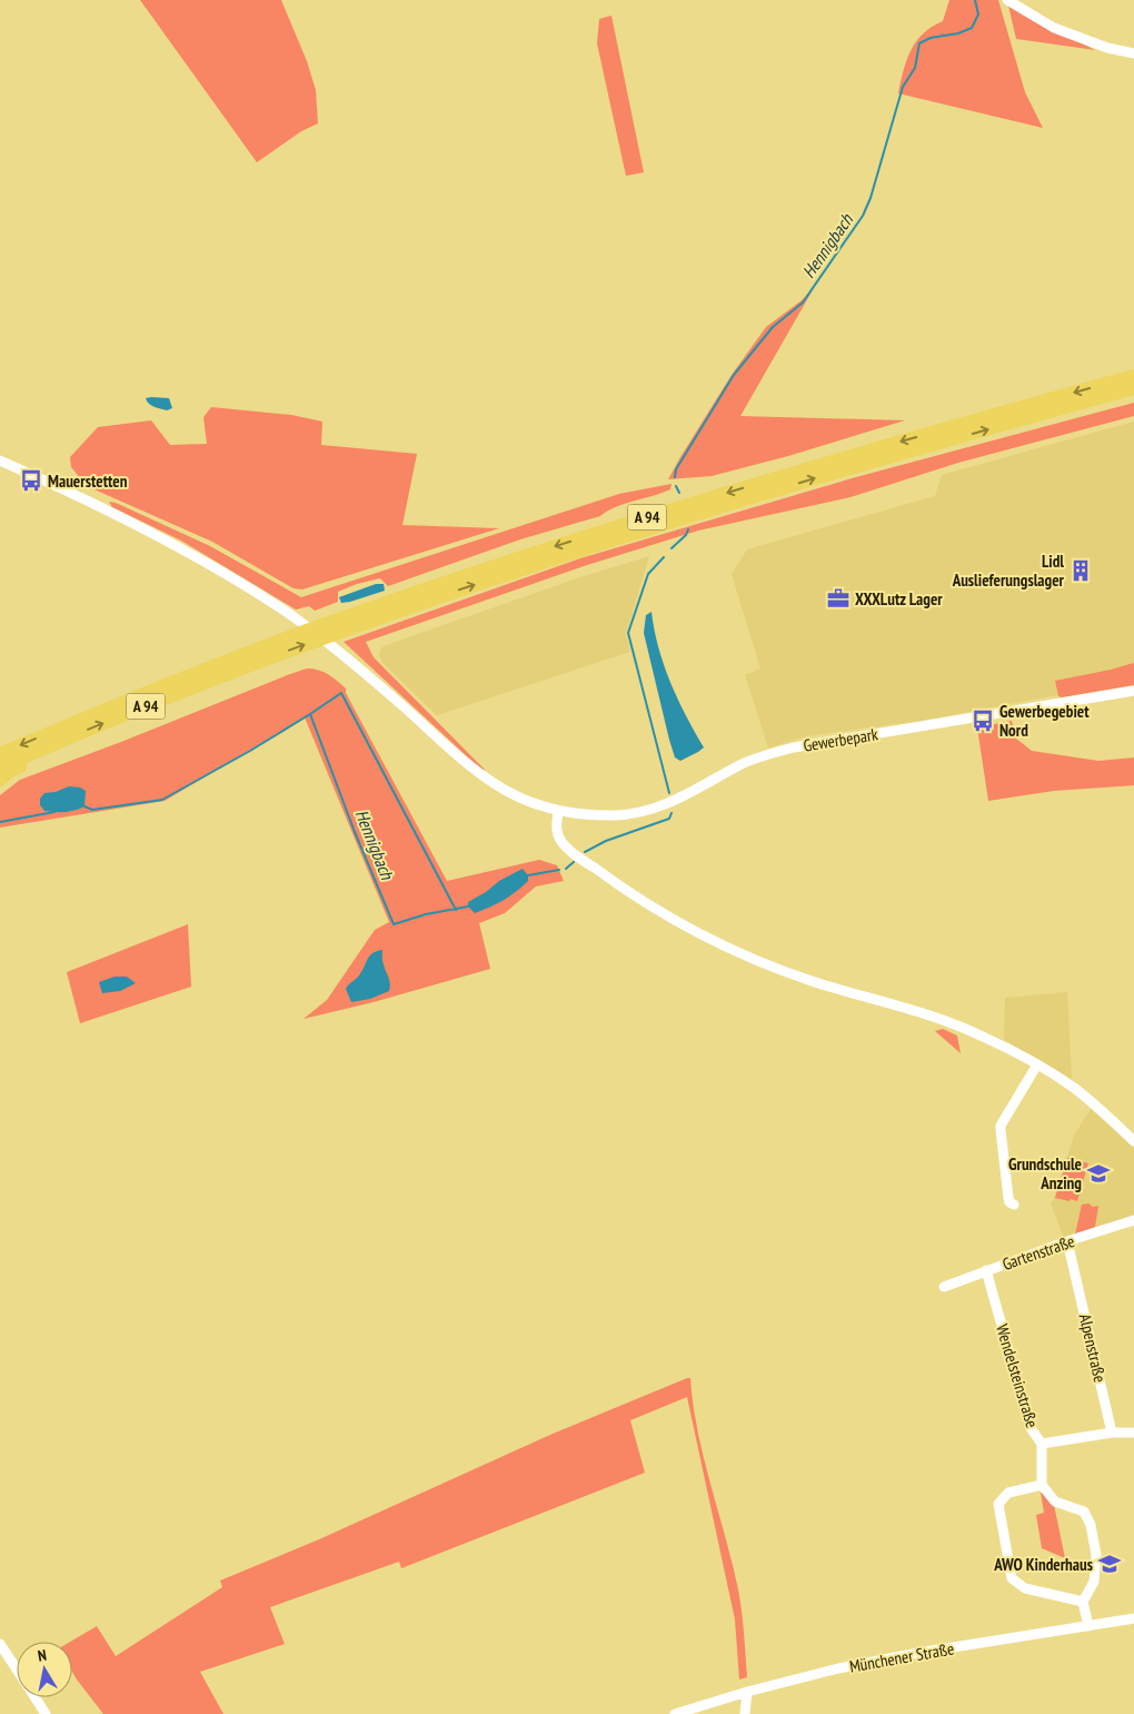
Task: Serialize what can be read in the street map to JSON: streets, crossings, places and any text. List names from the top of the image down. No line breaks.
{"streets":{"highway":["A 94"],"street":["Gewerbepark","Gartenstraße","Alpenstraße","Wendelsteinstraße","Münchener Straße"]},"crossings":[["Gartenstraße","Alpenstraße"],["Gartenstraße","Wendelsteinstraße"],["Alpenstraße","Wendelsteinstraße"]],"water":["Hennigbach"],"places":{"bus stop":["Mauerstetten","Gewerbegebiet Nord"],"building":["Lidl Auslieferungslager"],"office":["XXXLutz Lager"],"school or university":["Grundschule Anzing","AWO Kinderhaus"]},"north":"top"}
